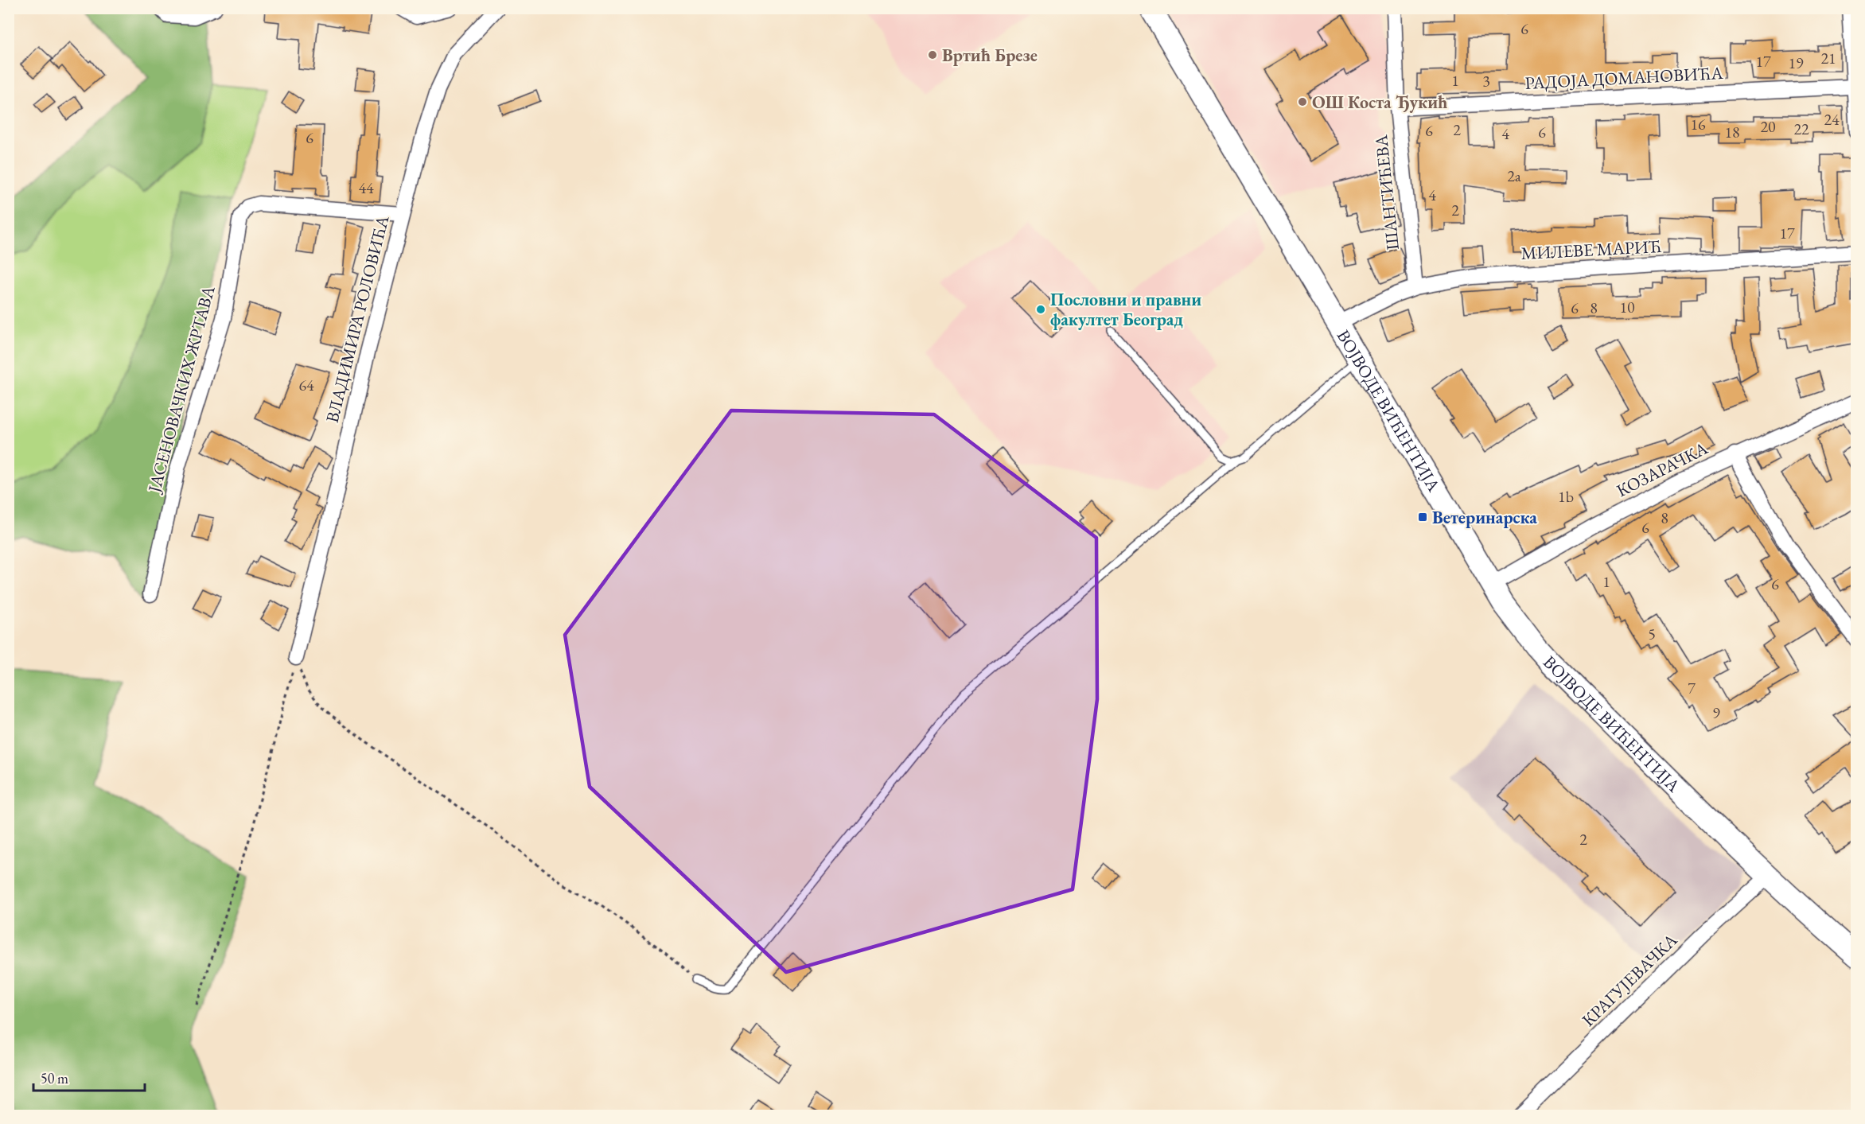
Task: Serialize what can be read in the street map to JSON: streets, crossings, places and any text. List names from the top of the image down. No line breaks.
{"streets":{"main road":["ВОЈВОДЕ ВИЋЕНТИЈА"],"street":["РАДОЈА ДОМАНОВИЋА","ШАНТИЋЕВА","МИЛЕВЕ МАРИЋ","ВЛАДИМИРА РОЛОВИЋА","ЈАСЕНОВАЧКИХ ЖРТАВА","КОЗАРАЧКА","КРАГУЈЕВАЧКА"]},"crossings":[["РАДОЈА ДОМАНОВИЋА","ШАНТИЋЕВА"],["ШАНТИЋЕВА","МИЛЕВЕ МАРИЋ"],["МИЛЕВЕ МАРИЋ","ВОЈВОДЕ ВИЋЕНТИЈА"],["ВЛАДИМИРА РОЛОВИЋА","ЈАСЕНОВАЧКИХ ЖРТАВА"],["ВОЈВОДЕ ВИЋЕНТИЈА","КОЗАРАЧКА"],["ВОЈВОДЕ ВИЋЕНТИЈА","КРАГУЈЕВАЧКА"]],"places":{"other":["Вртић Брезе","ОШ Коста Ђукић","Пословни и правни факултет Београд"],"transit":["Ветеринарска"]},"house_numbers":["6","21","17","19","1","3","24","16","20","22","2","6","6","18","4","6","2a","44","4","2","17","10","6","8","64","1b","8","6","1","6","5","7","9","2"],"scale_bar":"50 m"}
